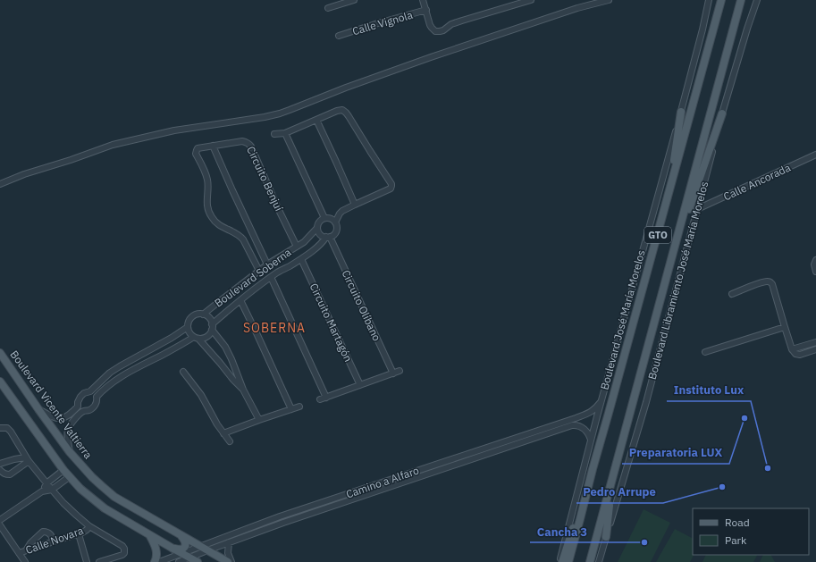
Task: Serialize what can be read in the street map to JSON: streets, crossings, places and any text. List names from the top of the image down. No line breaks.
{"streets":{"main road":["GTO","Boulevard José María Morelos","Boulevard Vicente Valtierra"],"street":["Calle Vignola","Circuito Benjuí","Calle Ancorada","Boulevard Soberna","Boulevard Libramiento José María Morelos","Circuito Olíbano","Circuito Martagón","Camino a Alfaro","Calle Novara"]},"crossings":[["Circuito Benjuí","Boulevard Soberna"],["Calle Ancorada","Boulevard Libramiento José María Morelos"],["Boulevard Soberna","Circuito Olíbano"],["Boulevard Soberna","Circuito Martagón"],["Boulevard Vicente Valtierra","Camino a Alfaro"]],"districts":["SOBERNA"],"places":["Preparatoria LUX","Instituto Lux","Pedro Arrupe","Cancha 3"],"legend":["Road","Park"]}
